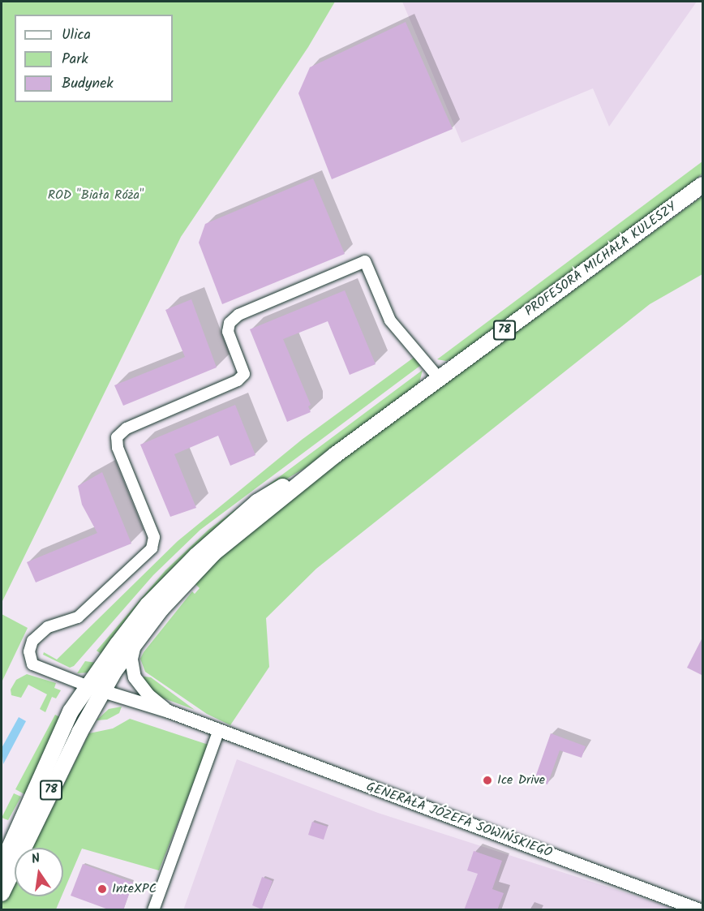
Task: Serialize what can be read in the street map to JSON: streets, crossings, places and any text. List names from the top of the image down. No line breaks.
{"streets":{"main road":["PROFESORA MICHAŁA KULESZY","78"],"street":["GENERAŁA JÓZEFA SOWIŃSKIEGO"]},"crossings":[["PROFESORA MICHAŁA KULESZY","GENERAŁA JÓZEFA SOWIŃSKIEGO"]],"parks":["ROD \"Biała Róża\""],"places":["Ice Drive","InteXPC"],"legend":["Ulica","Park","Budynek"],"north":"top"}
